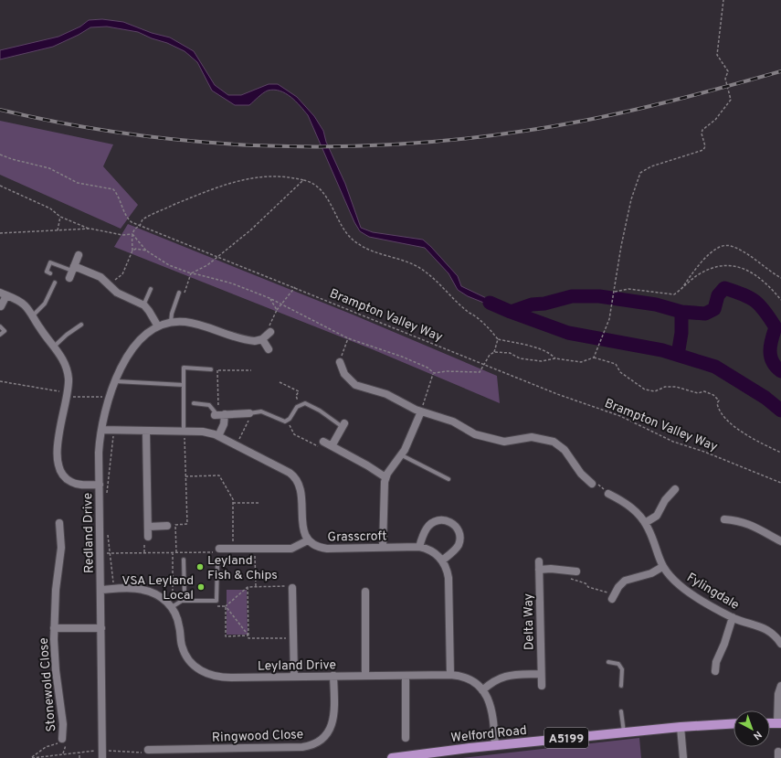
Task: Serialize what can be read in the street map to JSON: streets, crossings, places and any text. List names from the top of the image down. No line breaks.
{"streets":{"main road":["Welford Road","A5199"],"street":["Redland Drive","Grasscroft","Fylingdale","Delta Way","Leyland Drive","Stonewold Close","Ringwood Close"],"path":["Brampton Valley Way"]},"crossings":[["Redland Drive","Leyland Drive"],["Redland Drive","Stonewold Close"],["Leyland Drive","Welford Road"],["Leyland Drive","Ringwood Close"]],"places":["Leyland Fish & Chips","VSA Leyland Local"],"north":"bottom right"}
